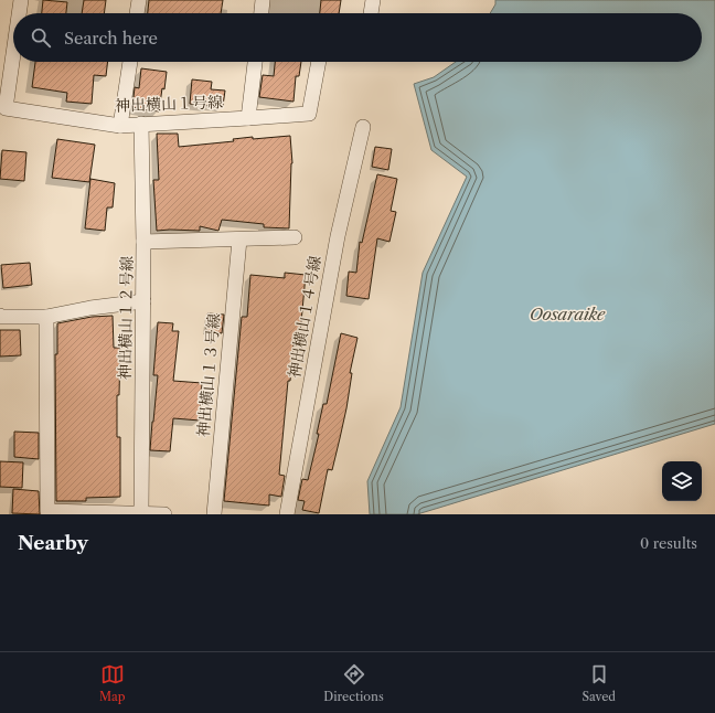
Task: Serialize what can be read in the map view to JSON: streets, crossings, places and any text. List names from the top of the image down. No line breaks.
{"streets":{"street":["神出横山１号線","神出横山１４号線","神出横山１２号線","神出横山１３号線"]},"crossings":[["神出横山１号線","神出横山１２号線"],["神出横山１４号線","神出横山１２号線"],["神出横山１４号線","神出横山１３号線"]],"water":["Oosaraike"],"page":{"search":"Search here","heading":["Nearby","0 results"],"nav":["Map","Directions","Saved"]}}
